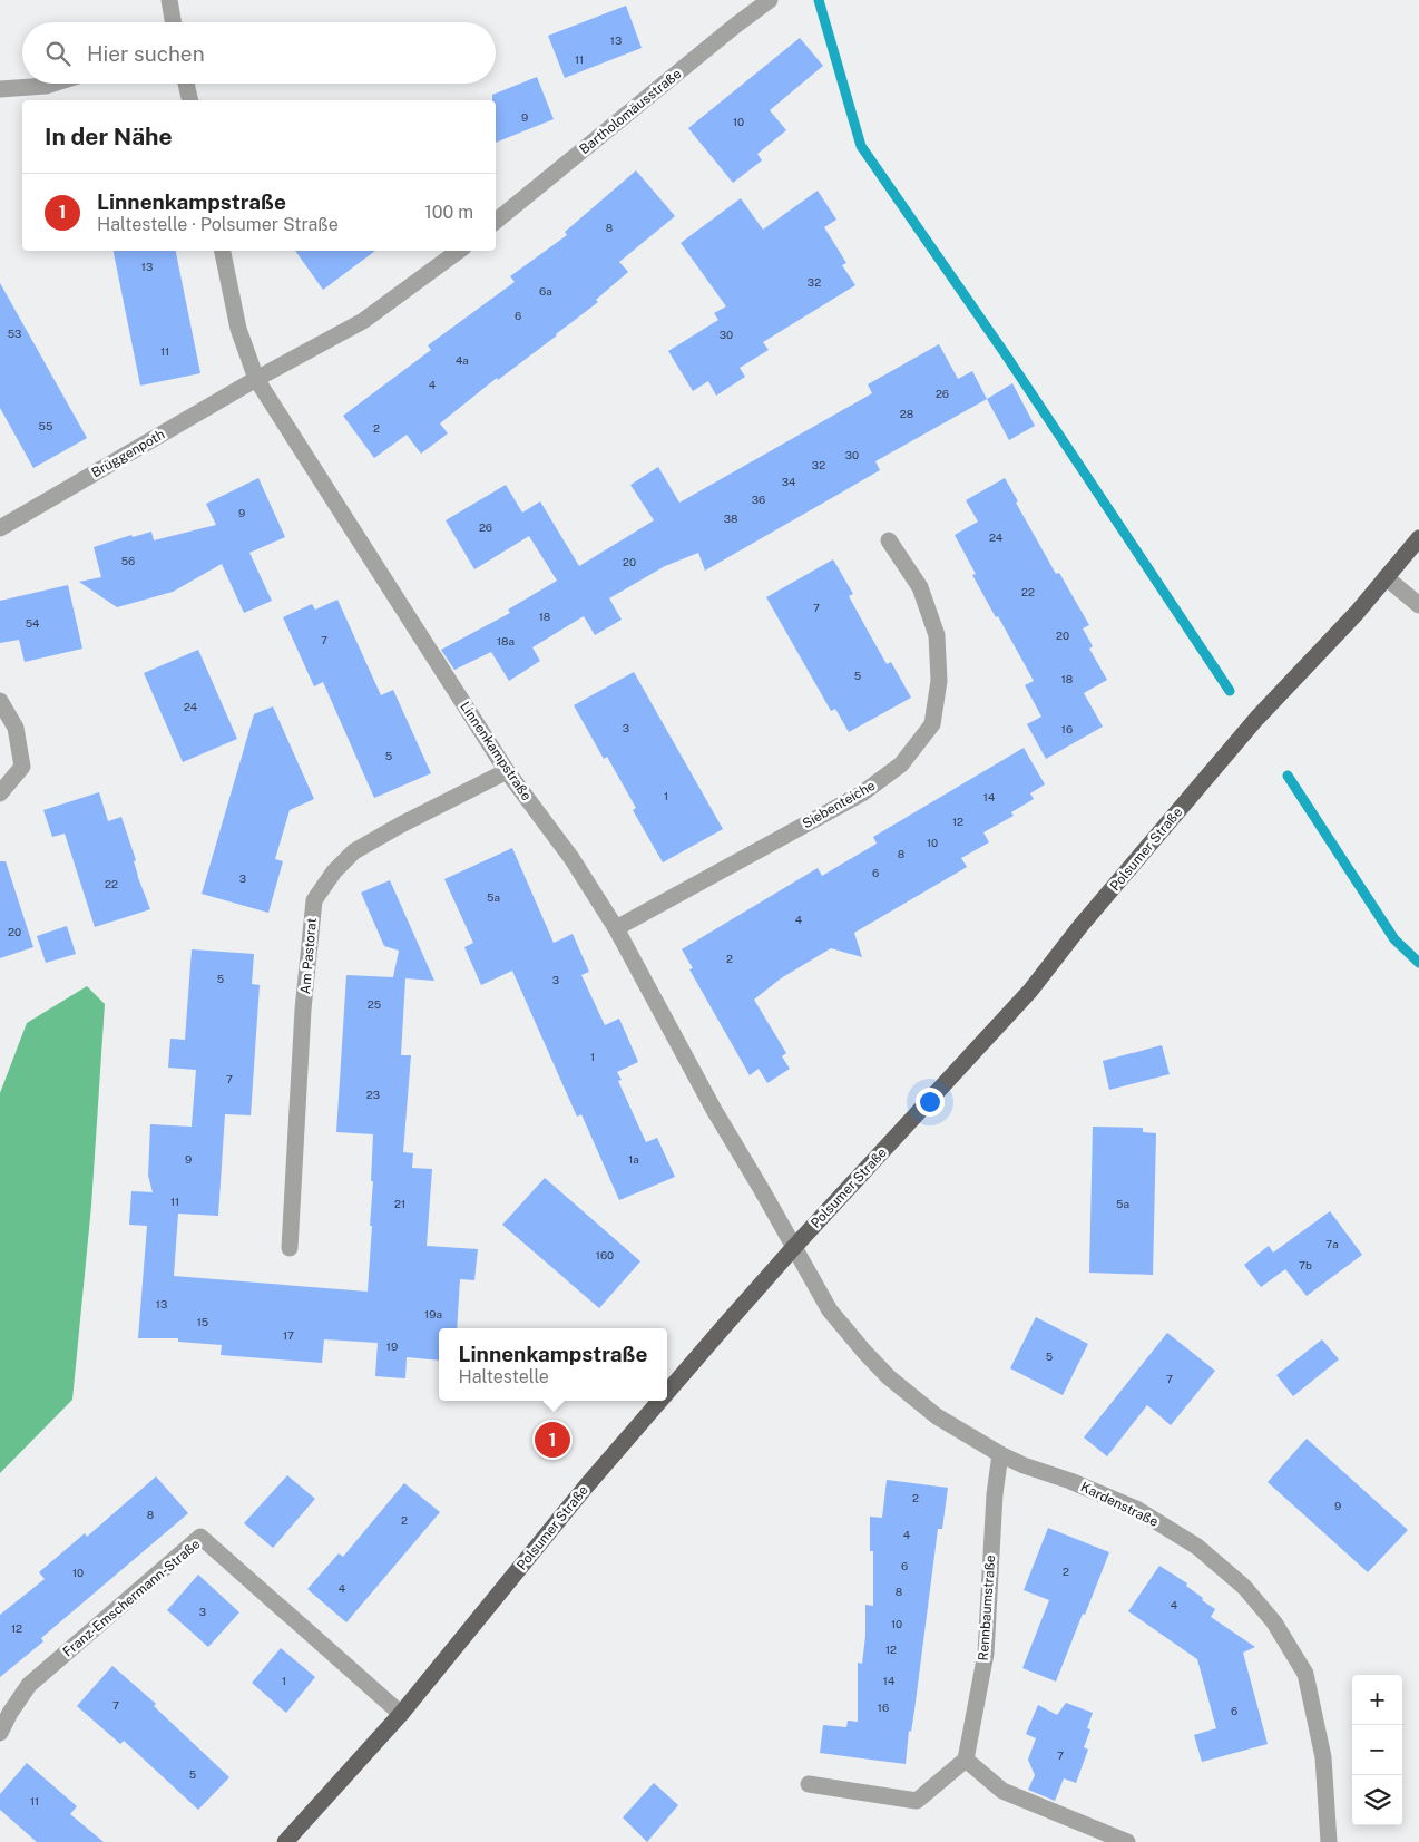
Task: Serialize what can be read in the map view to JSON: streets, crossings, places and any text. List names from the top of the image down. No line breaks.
{"streets":{"main road":["Polsumer Straße"],"street":["Bartholomäusstraße","Brüggenpoth","Linnenkampstraße","Siebenteiche","Am Pastorat","Kardenstraße","Franz-Emschermann-Straße","Rennbaumstraße"]},"crossings":[["Brüggenpoth","Linnenkampstraße"],["Linnenkampstraße","Siebenteiche"],["Linnenkampstraße","Polsumer Straße"],["Linnenkampstraße","Am Pastorat"],["Linnenkampstraße","Kardenstraße"],["Polsumer Straße","Kardenstraße"],["Polsumer Straße","Franz-Emschermann-Straße"],["Kardenstraße","Rennbaumstraße"]],"house_numbers":["13","11","9","10","8","13","32","6a","6","53","30","11","4a","4","26","28","55","2","30","32","34","36","9","38","26","24","56","20","22","7","18","54","20","7","18a","5","18","24","3","16","5","1","14","12","10","8","6","3","22","5a","4","20","2","5","3","25","1","7","23","9","1a","11","21","5a","7a","160","7b","13","19a","15","17","19","5","7","2","9","8","2","4","6","2","10","4","8","4","3","10","12","12","1","14","7","16","6","7","5","11"],"page":{"search":"Hier suchen","heading":"In der Nähe","list":[{"mark":"1","name":"Linnenkampstraße","note":"Haltestelle · Polsumer Straße","value":"100 m"}],"popup":["Linnenkampstraße","Haltestelle"],"pins":"1","map_buttons":["+","−"]}}
